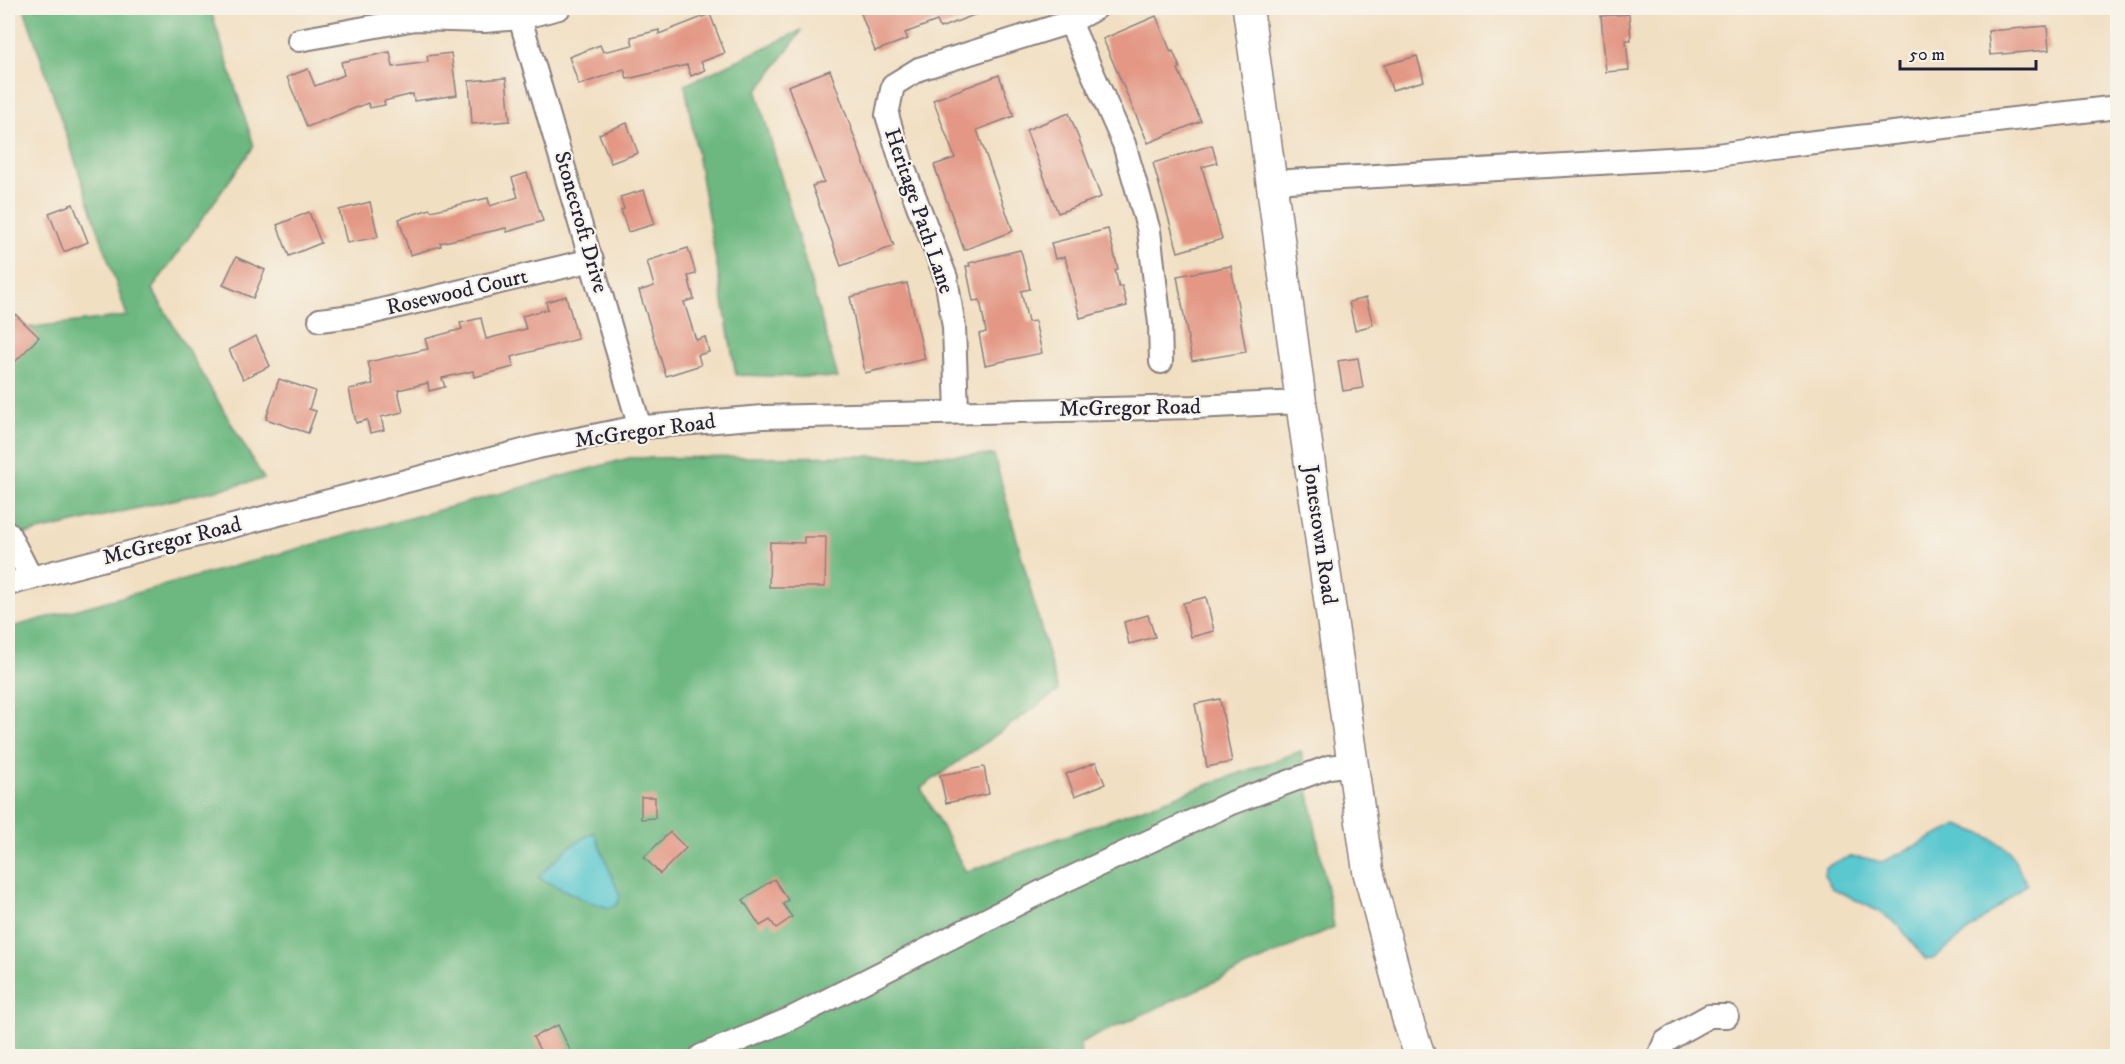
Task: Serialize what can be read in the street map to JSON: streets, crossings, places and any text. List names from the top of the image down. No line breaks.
{"streets":{"main road":["Jonestown Road"],"street":["Heritage Path Lane","Stonecroft Drive","Rosewood Court","McGregor Road"]},"crossings":[["Heritage Path Lane","McGregor Road"],["Stonecroft Drive","Rosewood Court"],["Stonecroft Drive","McGregor Road"],["McGregor Road","Jonestown Road"]],"scale_bar":"50 m"}
